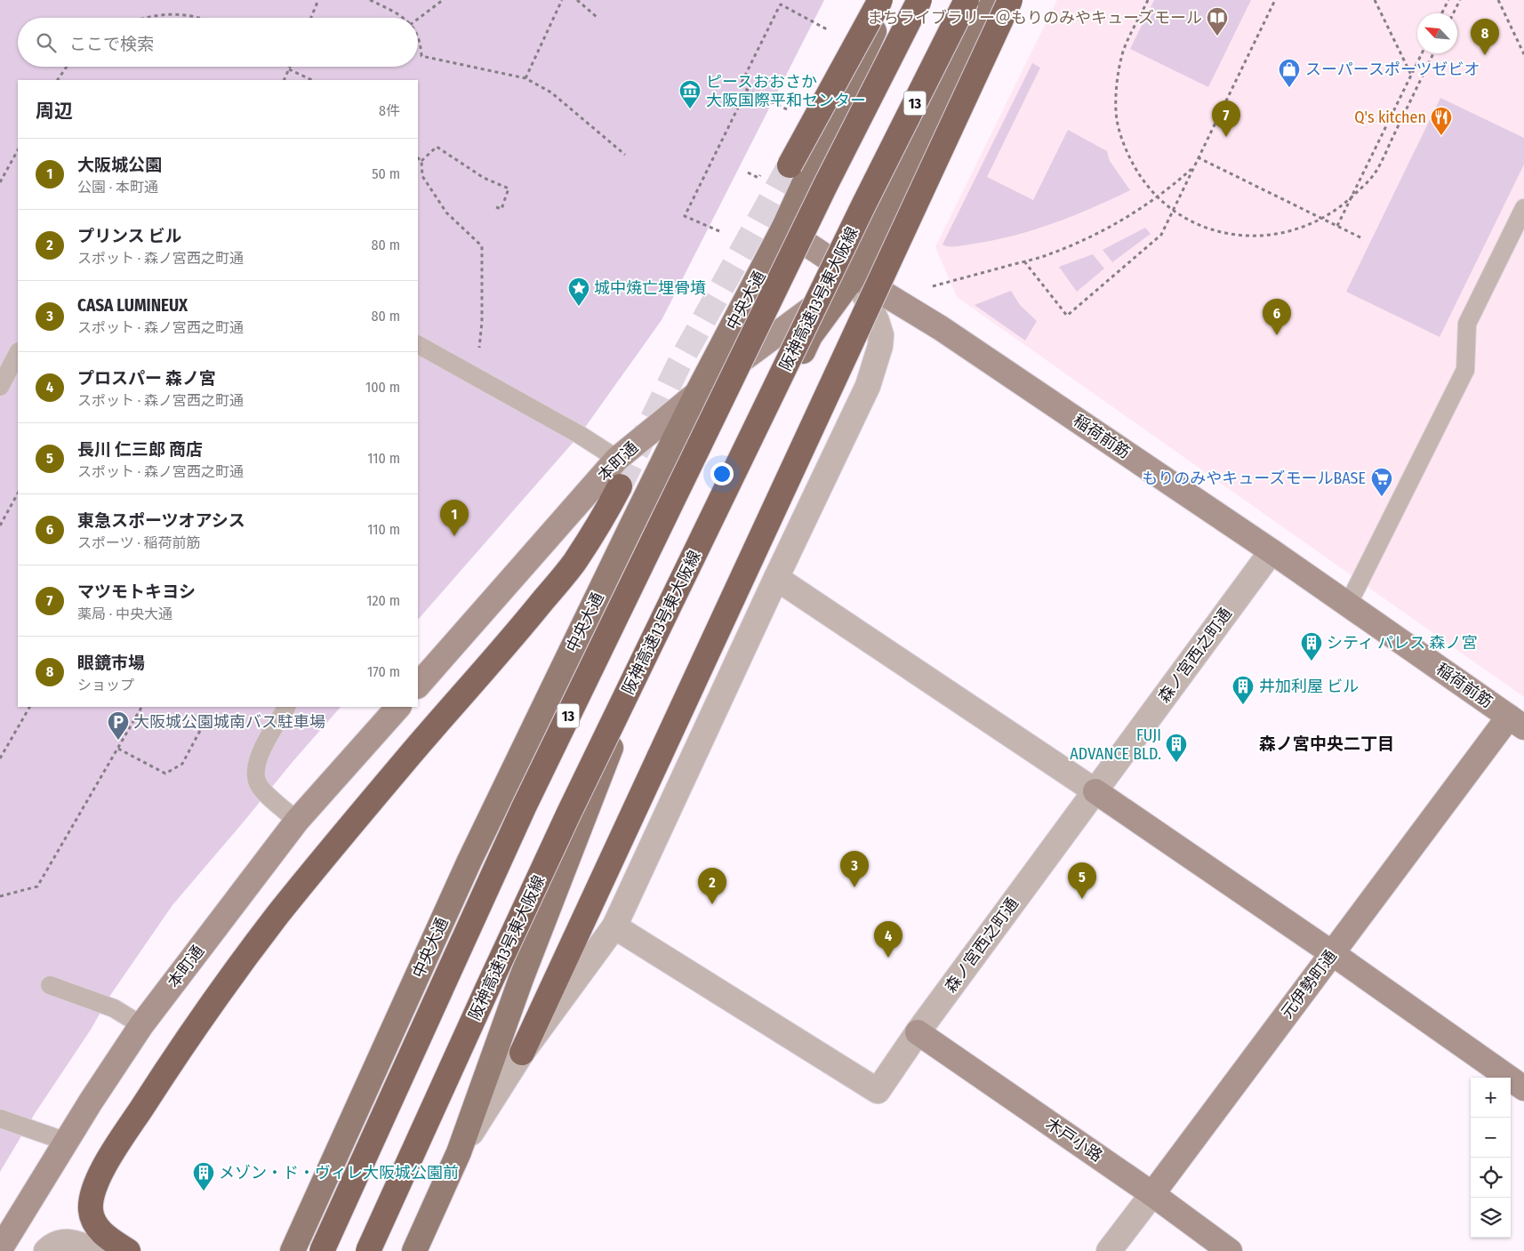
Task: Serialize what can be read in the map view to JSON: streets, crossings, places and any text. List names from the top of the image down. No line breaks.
{"streets":{"highway":["13","阪神高速13号東大阪線"],"main road":["中央大通"],"street":["稲荷前筋","本町通","森ノ宮西之町通","元伊勢町通","木戸小路"]},"crossings":[["中央大通","稲荷前筋"],["中央大通","本町通"],["稲荷前筋","本町通"],["稲荷前筋","森ノ宮西之町通"],["稲荷前筋","元伊勢町通"],["森ノ宮西之町通","木戸小路"],["元伊勢町通","木戸小路"]],"districts":["森ノ宮中央二丁目"],"places":{"library":["まちライブラリー＠もりのみやキューズモール"],"shop":["スーパースポーツゼビオ"],"museum":["ピースおおさか 大阪国際平和センター"],"restaurant":["Q's kitchen"],"place":["城中焼亡埋骨墳"],"supermarket":["もりのみやキューズモールBASE"],"building":["シティ パレス 森ノ宮","井加利屋 ビル","FUJI ADVANCE BLD.","メゾン・ド・ヴィレ大阪城公園前"],"parking":["大阪城公園城南バス駐車場"]},"north":"top left","page":{"search":"ここで検索","pins":["8","7","6","1","3","5","2","4"],"heading":["周辺","8件"],"list":[{"mark":"1","name":"大阪城公園","note":"公園 · 本町通","value":"50 m"},{"mark":"2","name":"プリンス ビル","note":"スポット · 森ノ宮西之町通","value":"80 m"},{"mark":"3","name":"CASA LUMINEUX","note":"スポット · 森ノ宮西之町通","value":"80 m"},{"mark":"4","name":"プロスパー 森ノ宮","note":"スポット · 森ノ宮西之町通","value":"100 m"},{"mark":"5","name":"長川 仁三郎 商店","note":"スポット · 森ノ宮西之町通","value":"110 m"},{"mark":"6","name":"東急スポーツオアシス","note":"スポーツ · 稲荷前筋","value":"110 m"},{"mark":"7","name":"マツモトキヨシ","note":"薬局 · 中央大通","value":"120 m"},{"mark":"8","name":"眼鏡市場","note":"ショップ","value":"170 m"}],"map_buttons":["+","−"]}}
